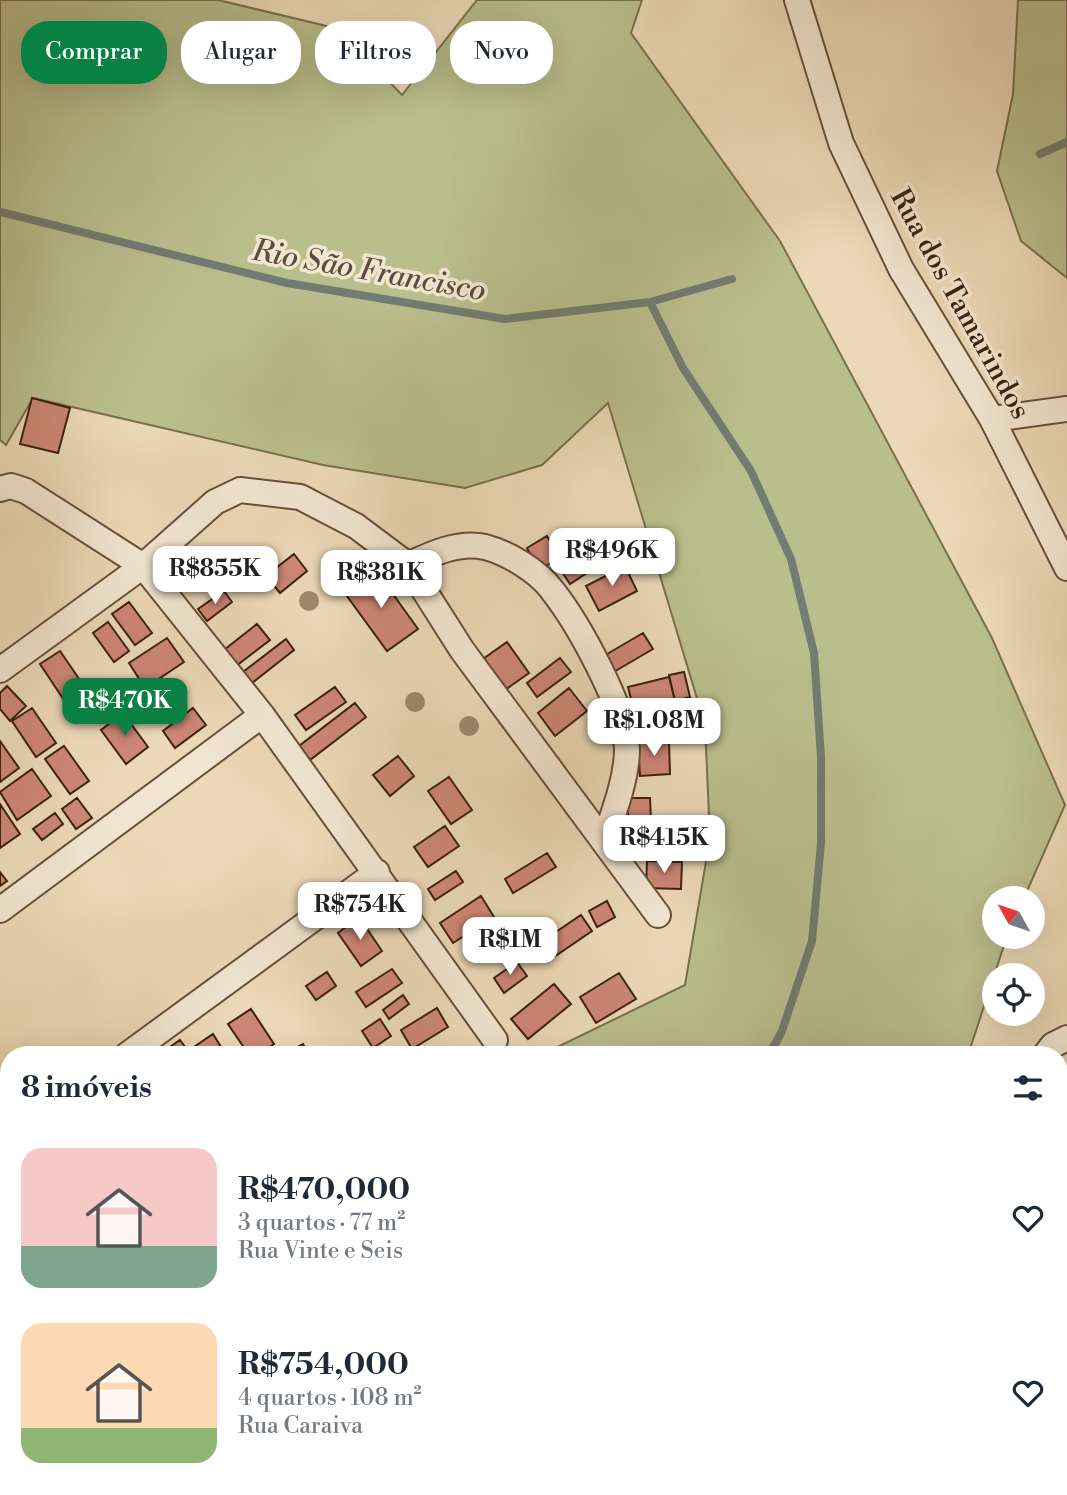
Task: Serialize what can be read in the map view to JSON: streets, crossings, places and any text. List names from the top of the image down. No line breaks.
{"streets":{"street":["Rua dos Tamarindos"]},"water":["Rio São Francisco"],"north":"top left","page":{"chip":["Comprar","Alugar","Filtros","Novo"],"price":["R$496K","R$855K","R$381K","R$470K","R$1.08M","R$415K","R$754K","R$1M"],"heading":"8 imóveis","list":[{"name":"R$470,000","note":"3 quartos · 77 m² · Rua Vinte e Seis"},{"name":"R$754,000","note":"4 quartos · 108 m² · Rua Caraiva"}]}}
